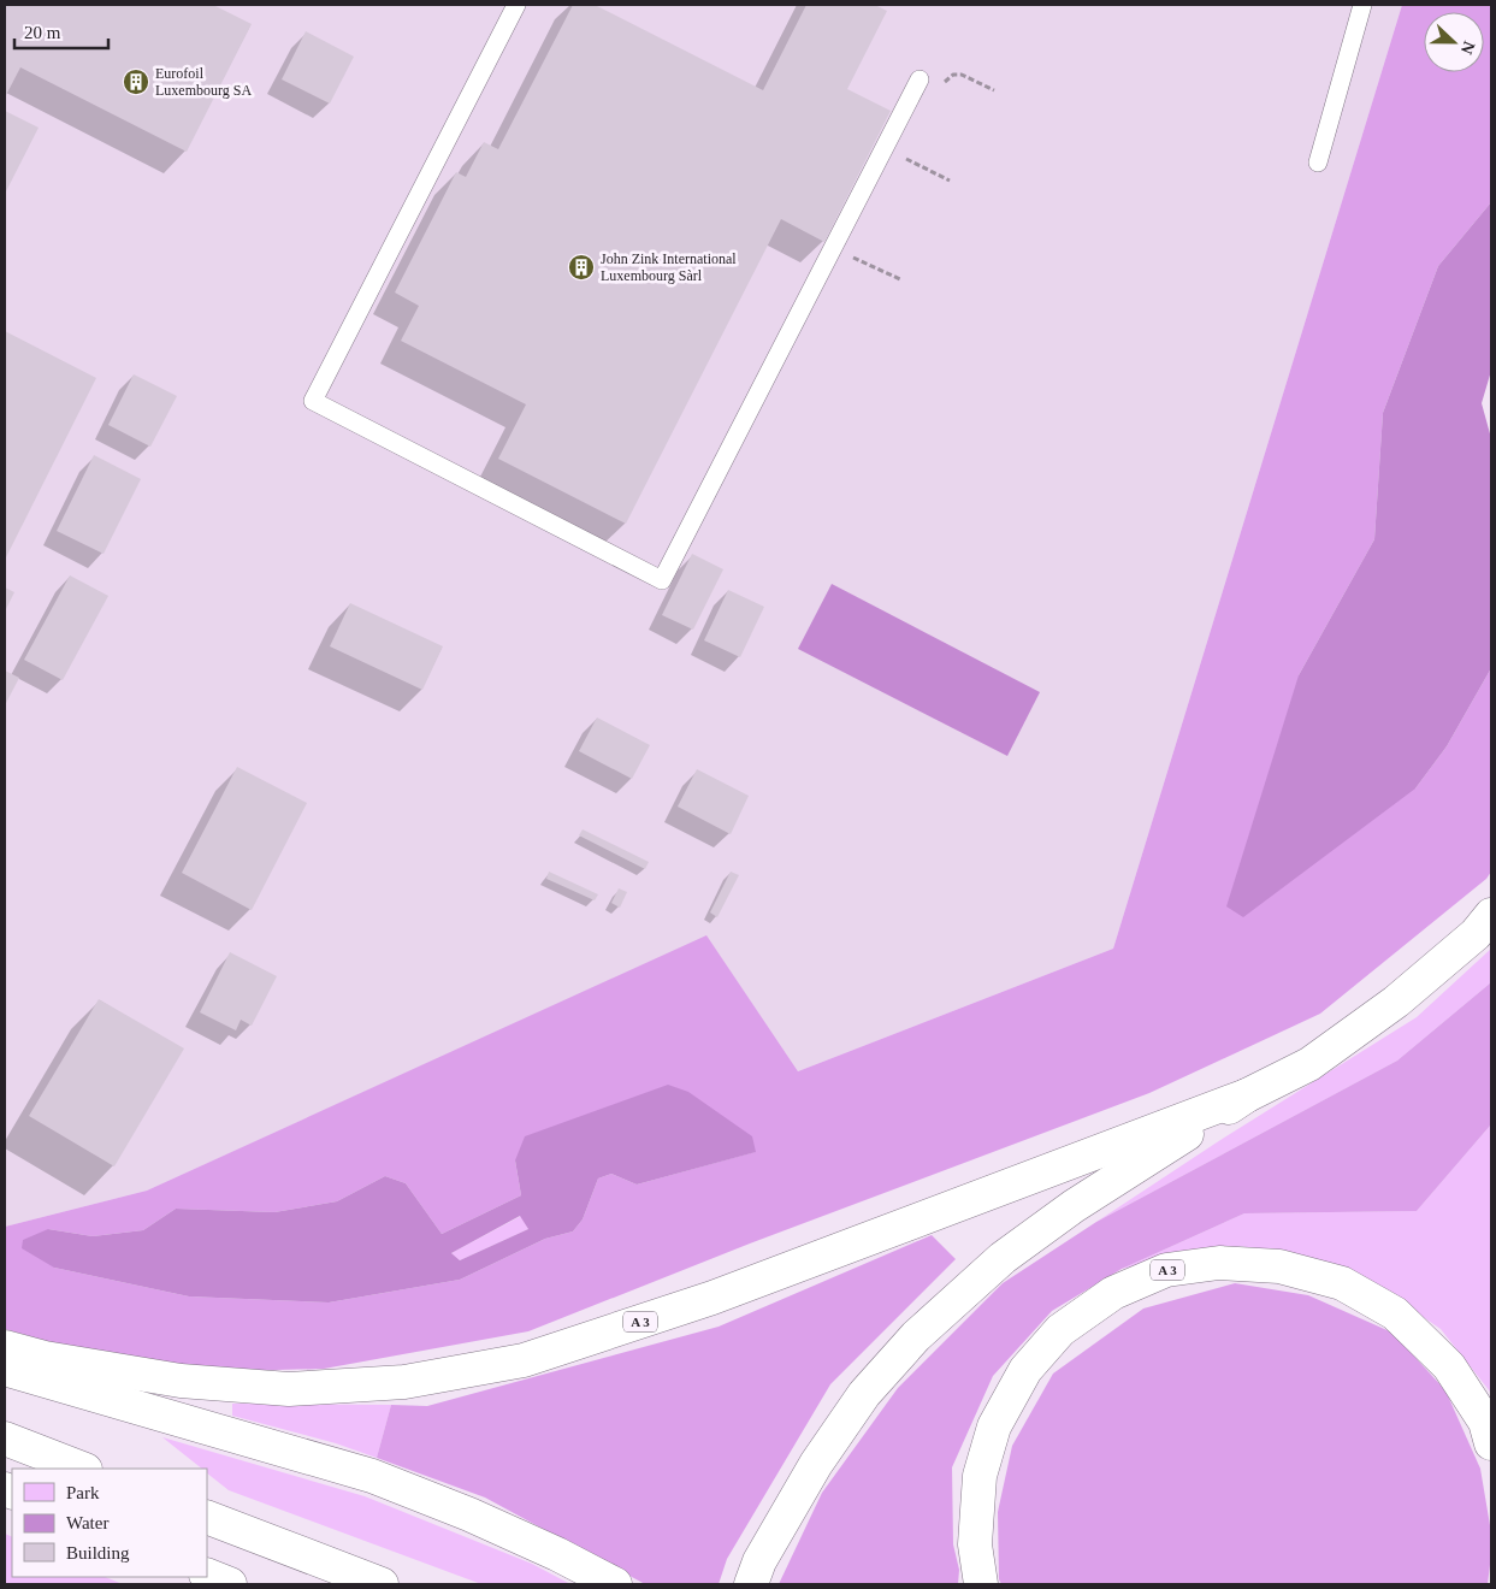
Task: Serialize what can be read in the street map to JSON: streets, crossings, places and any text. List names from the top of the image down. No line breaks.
{"streets":{"highway":["A 3"]},"places":{"building":["Eurofoil Luxembourg SA","John Zink International Luxembourg Sàrl"]},"legend":["Park","Water","Building"],"scale_bar":"20 m","north":"right"}
